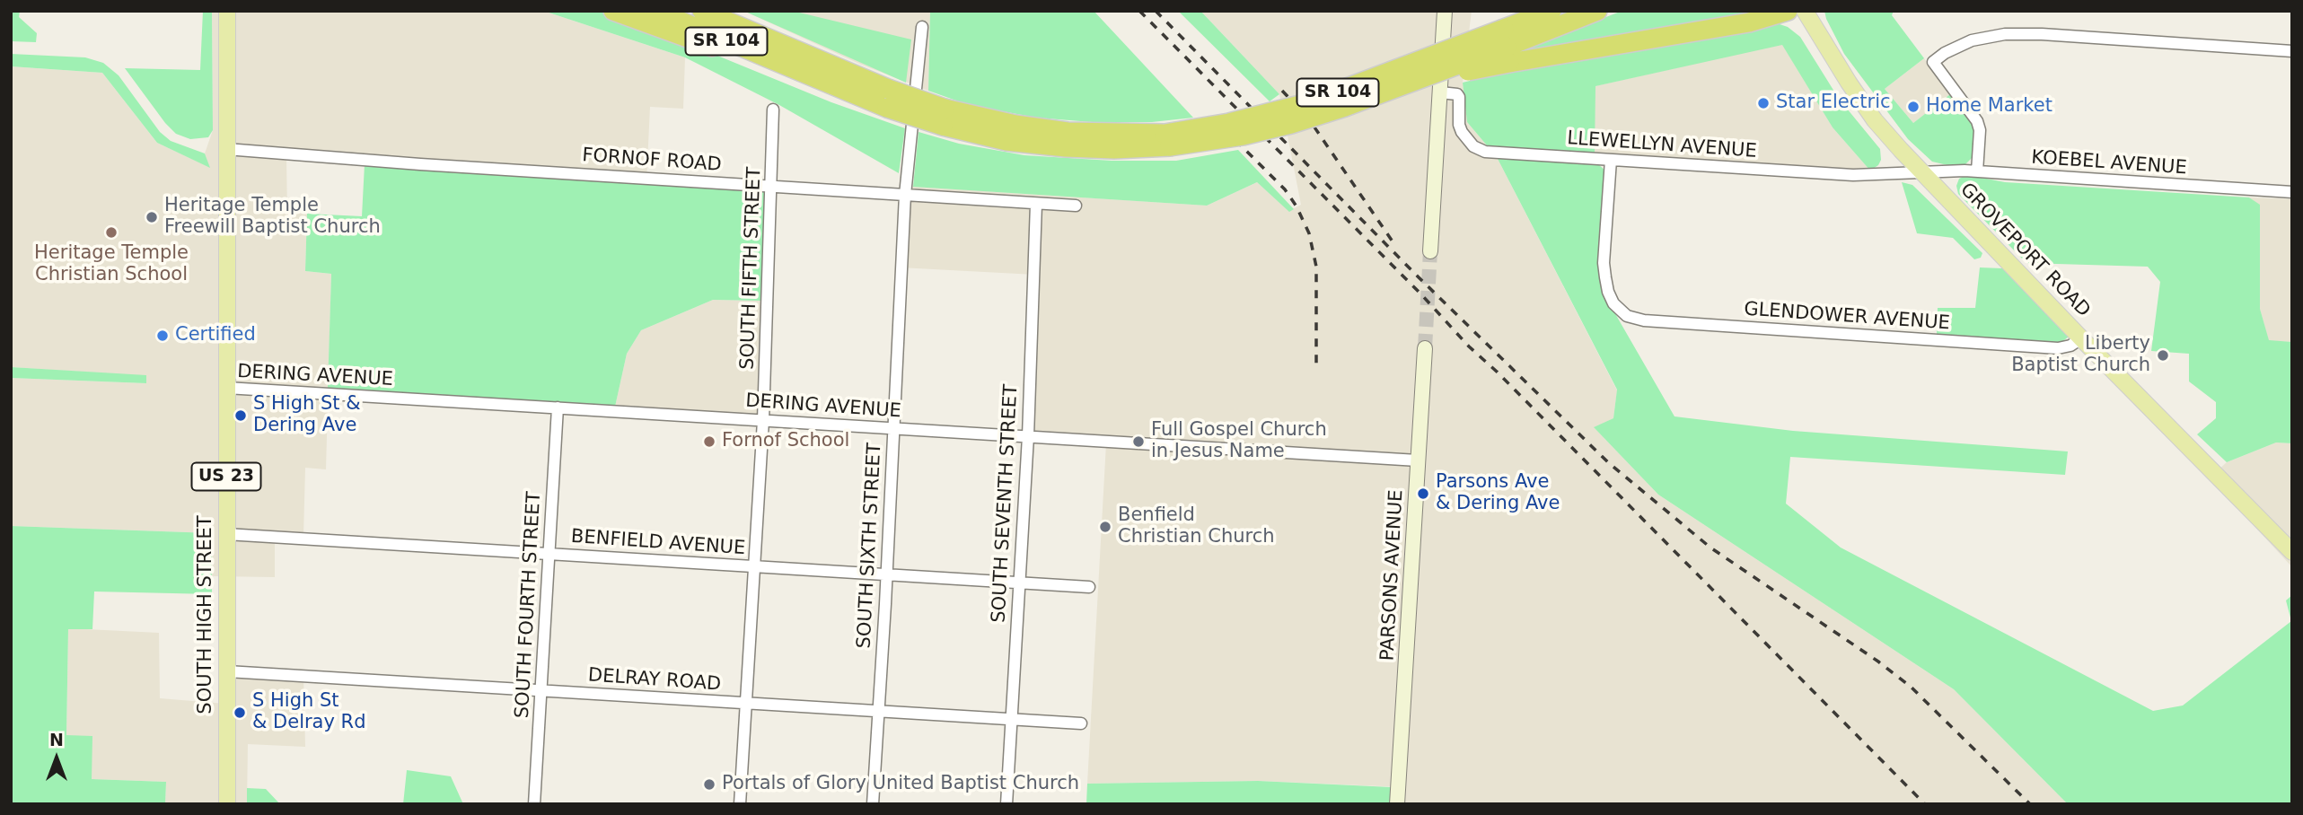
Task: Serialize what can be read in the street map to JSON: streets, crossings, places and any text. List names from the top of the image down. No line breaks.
{"streets":{"highway":["SR 104"],"main road":["GROVEPORT ROAD","US 23","SOUTH HIGH STREET"],"street":["LLEWELLYN AVENUE","FORNOF ROAD","KOEBEL AVENUE","SOUTH FIFTH STREET","GLENDOWER AVENUE","DERING AVENUE","SOUTH SEVENTH STREET","BENFIELD AVENUE","SOUTH SIXTH STREET","PARSONS AVENUE","SOUTH FOURTH STREET","DELRAY ROAD"]},"crossings":[["LLEWELLYN AVENUE","KOEBEL AVENUE"],["LLEWELLYN AVENUE","GROVEPORT ROAD"],["LLEWELLYN AVENUE","GLENDOWER AVENUE"],["FORNOF ROAD","SOUTH FIFTH STREET"],["FORNOF ROAD","SOUTH SEVENTH STREET"],["FORNOF ROAD","SOUTH SIXTH STREET"],["FORNOF ROAD","SOUTH HIGH STREET"],["KOEBEL AVENUE","GROVEPORT ROAD"],["GROVEPORT ROAD","GLENDOWER AVENUE"],["SOUTH FIFTH STREET","DERING AVENUE"],["SOUTH FIFTH STREET","BENFIELD AVENUE"],["SOUTH FIFTH STREET","DELRAY ROAD"],["DERING AVENUE","SOUTH SEVENTH STREET"],["DERING AVENUE","SOUTH SIXTH STREET"],["DERING AVENUE","PARSONS AVENUE"],["DERING AVENUE","SOUTH FOURTH STREET"],["DERING AVENUE","SOUTH HIGH STREET"],["SOUTH SEVENTH STREET","BENFIELD AVENUE"],["SOUTH SEVENTH STREET","DELRAY ROAD"],["BENFIELD AVENUE","SOUTH SIXTH STREET"],["BENFIELD AVENUE","SOUTH FOURTH STREET"],["BENFIELD AVENUE","SOUTH HIGH STREET"],["SOUTH SIXTH STREET","DELRAY ROAD"],["SOUTH FOURTH STREET","DELRAY ROAD"],["SOUTH HIGH STREET","DELRAY ROAD"]],"places":["Star Electric","Home Market","Heritage Temple Freewill Baptist Church","Heritage Temple Christian School","Certified","Liberty Baptist Church","S High St & Dering Ave","Fornof School","Full Gospel Church in Jesus Name","Parsons Ave & Dering Ave","Benfield Christian Church","S High St & Delray Rd","Portals of Glory United Baptist Church"],"north":"top"}
